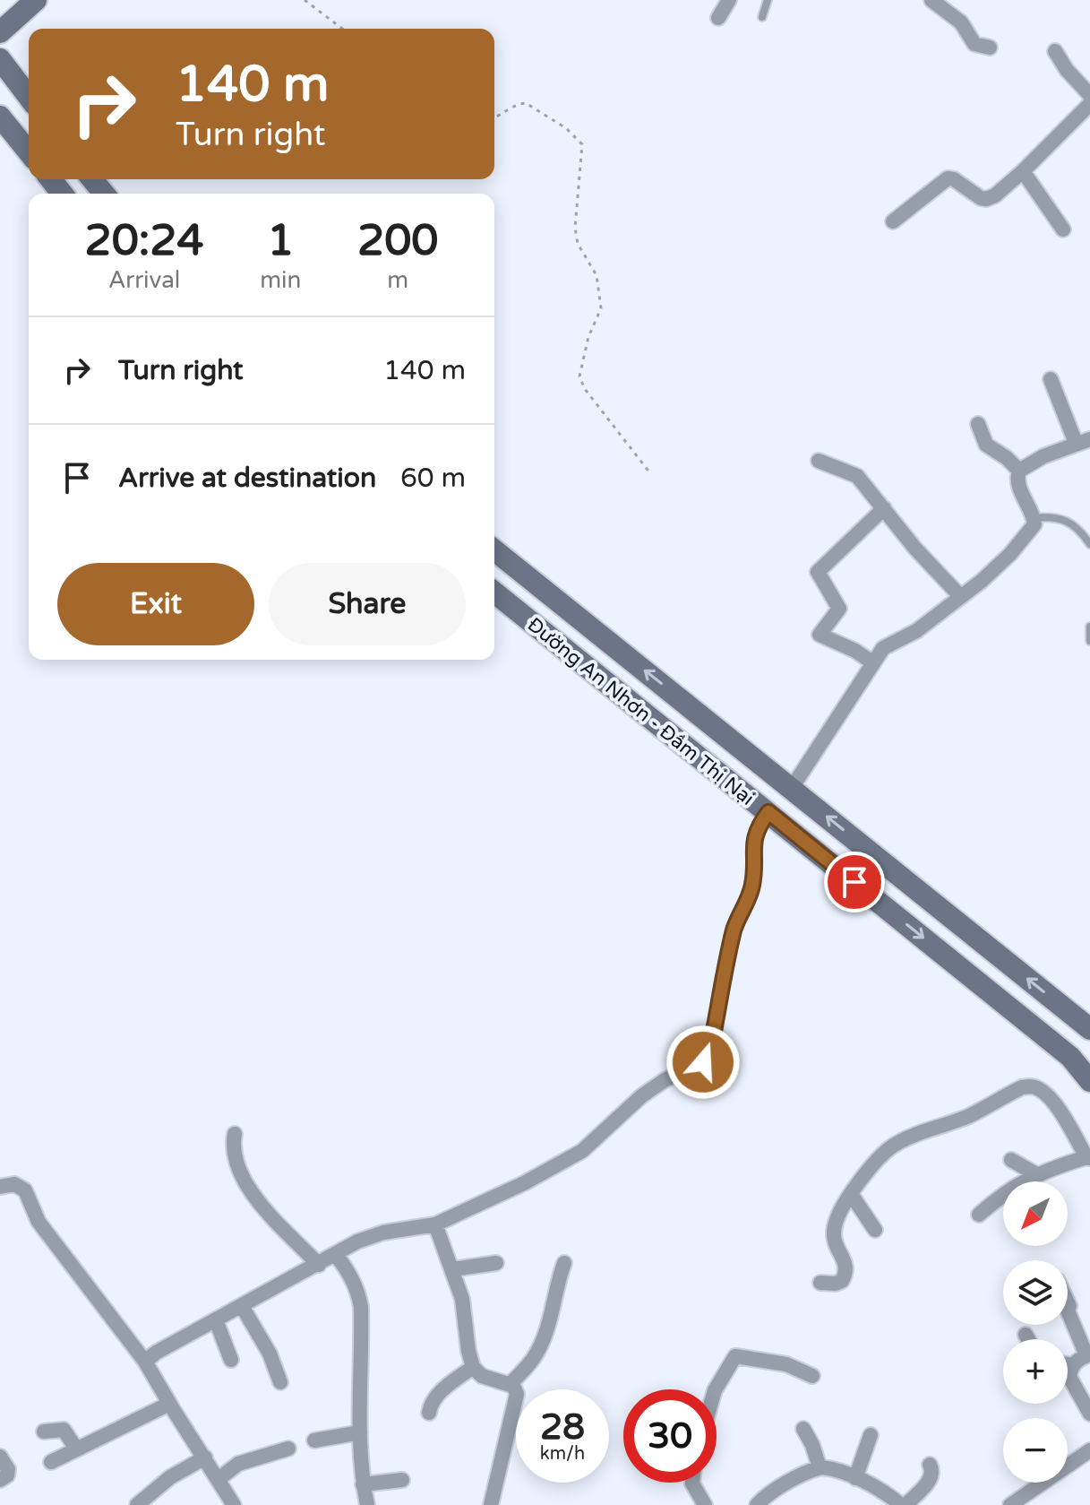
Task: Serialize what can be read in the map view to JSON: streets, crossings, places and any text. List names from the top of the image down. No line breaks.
{"streets":{"main road":["Đường An Nhơn - Đầm Thị Nại"]},"north":"bottom left","page":{"turn":["140 m","Turn right"],"eta":["20:24","Arrival","1","min","200","m"],"list":[{"name":"Turn right","value":"140 m"},{"name":"Arrive at destination","value":"60 m"}],"buttons":["Exit","Share"],"map_buttons":["+","−"],"speed":"28 km/h","limit":"30"}}
